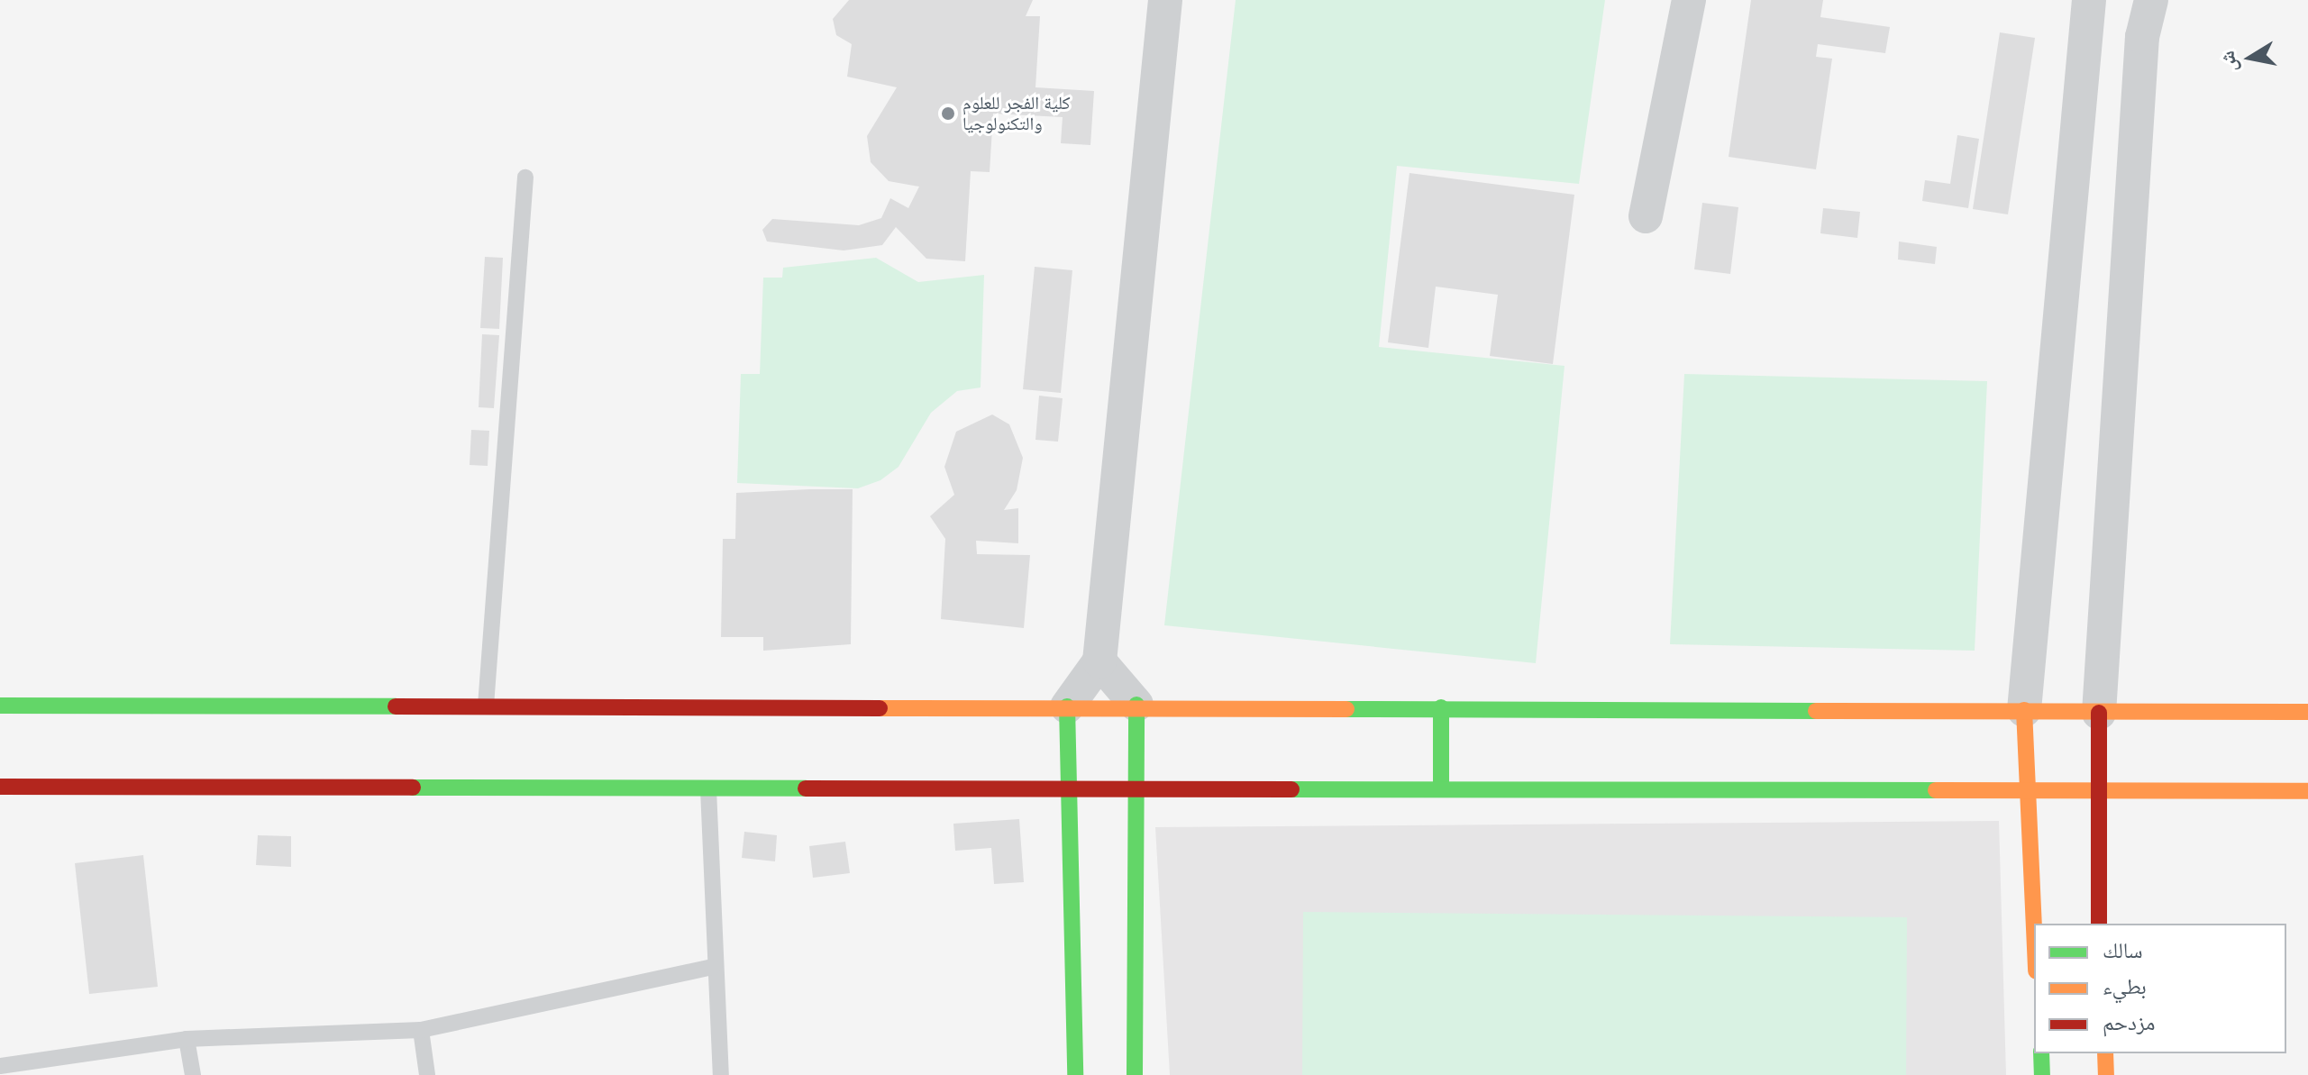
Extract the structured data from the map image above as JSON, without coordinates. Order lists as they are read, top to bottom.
{
  "places": ["كلية الفجر للعلوم والتكنولوجيا"],
  "legend": ["سالك", "بطيء", "مزدحم"],
  "north": "left"
}
